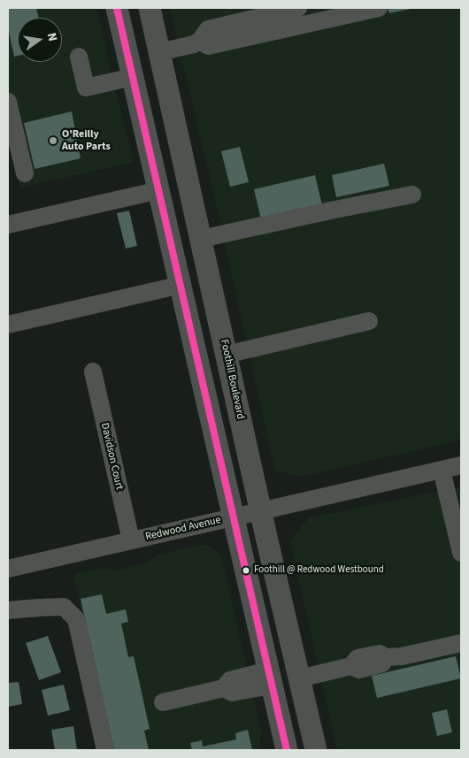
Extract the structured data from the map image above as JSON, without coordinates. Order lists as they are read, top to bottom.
{
  "streets": {
    "main road": ["Foothill Boulevard"],
    "street": ["Davidson Court", "Redwood Avenue"]
  },
  "crossings": [
    ["Foothill Boulevard", "Redwood Avenue"],
    ["Davidson Court", "Redwood Avenue"]
  ],
  "places": ["O'Reilly Auto Parts", "Foothill @ Redwood Westbound"],
  "north": "right"
}
